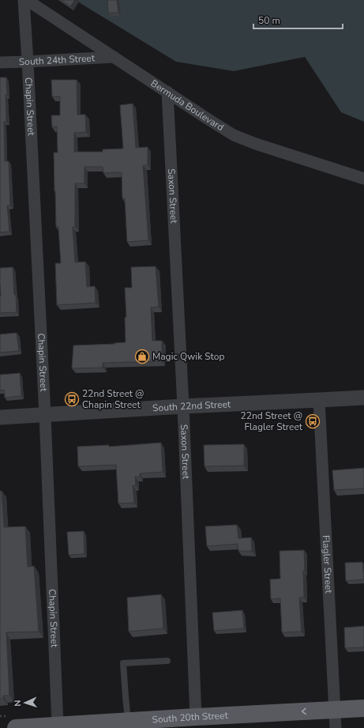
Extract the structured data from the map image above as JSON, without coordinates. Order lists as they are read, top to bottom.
{
  "streets": {
    "main road": ["South 20th Street"],
    "street": [
      "South 24th Street",
      "Bermuda Boulevard",
      "Chapin Street",
      "Saxon Street",
      "South 22nd Street",
      "Flagler Street"
    ]
  },
  "crossings": [
    ["South 24th Street", "Bermuda Boulevard"],
    ["South 24th Street", "Chapin Street"],
    ["Bermuda Boulevard", "Saxon Street"],
    ["Chapin Street", "South 22nd Street"],
    ["Chapin Street", "South 20th Street"],
    ["Saxon Street", "South 22nd Street"],
    ["Saxon Street", "South 20th Street"],
    ["South 22nd Street", "Flagler Street"],
    ["Flagler Street", "South 20th Street"]
  ],
  "one_way": ["South 20th Street"],
  "places": {
    "shop": ["Magic Qwik Stop"],
    "bus stop": ["22nd Street @ Chapin Street", "22nd Street @ Flagler Street"]
  },
  "scale_bar": "50 m",
  "north": "left"
}
